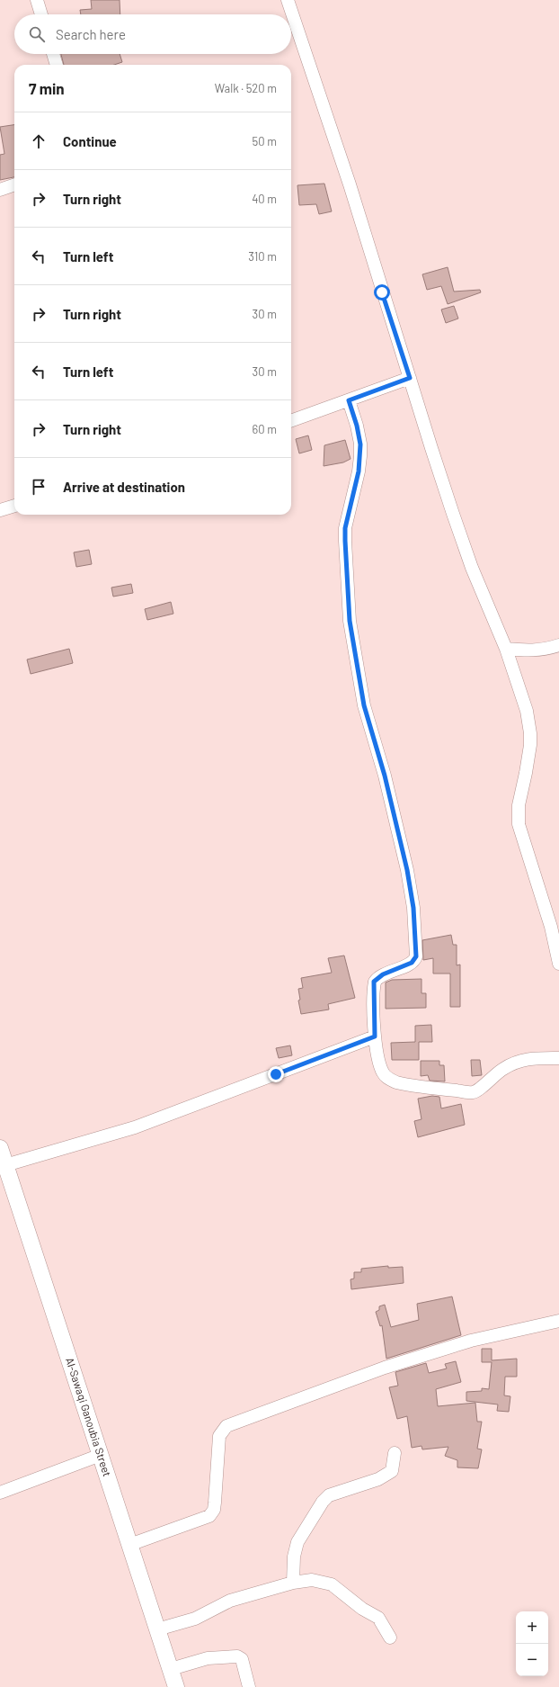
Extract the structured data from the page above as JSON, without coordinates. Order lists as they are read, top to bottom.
{
  "streets": {
    "street": ["Al-Sawaqi Ganoubia Street"]
  },
  "page": {
    "search": "Search here",
    "heading": ["7 min", "Walk · 520 m"],
    "list": [
      ["Continue", "50 m"],
      ["Turn right", "40 m"],
      ["Turn left", "310 m"],
      ["Turn right", "30 m"],
      ["Turn left", "30 m"],
      ["Turn right", "60 m"],
      "Arrive at destination"
    ],
    "map_buttons": ["+", "−"]
  }
}
